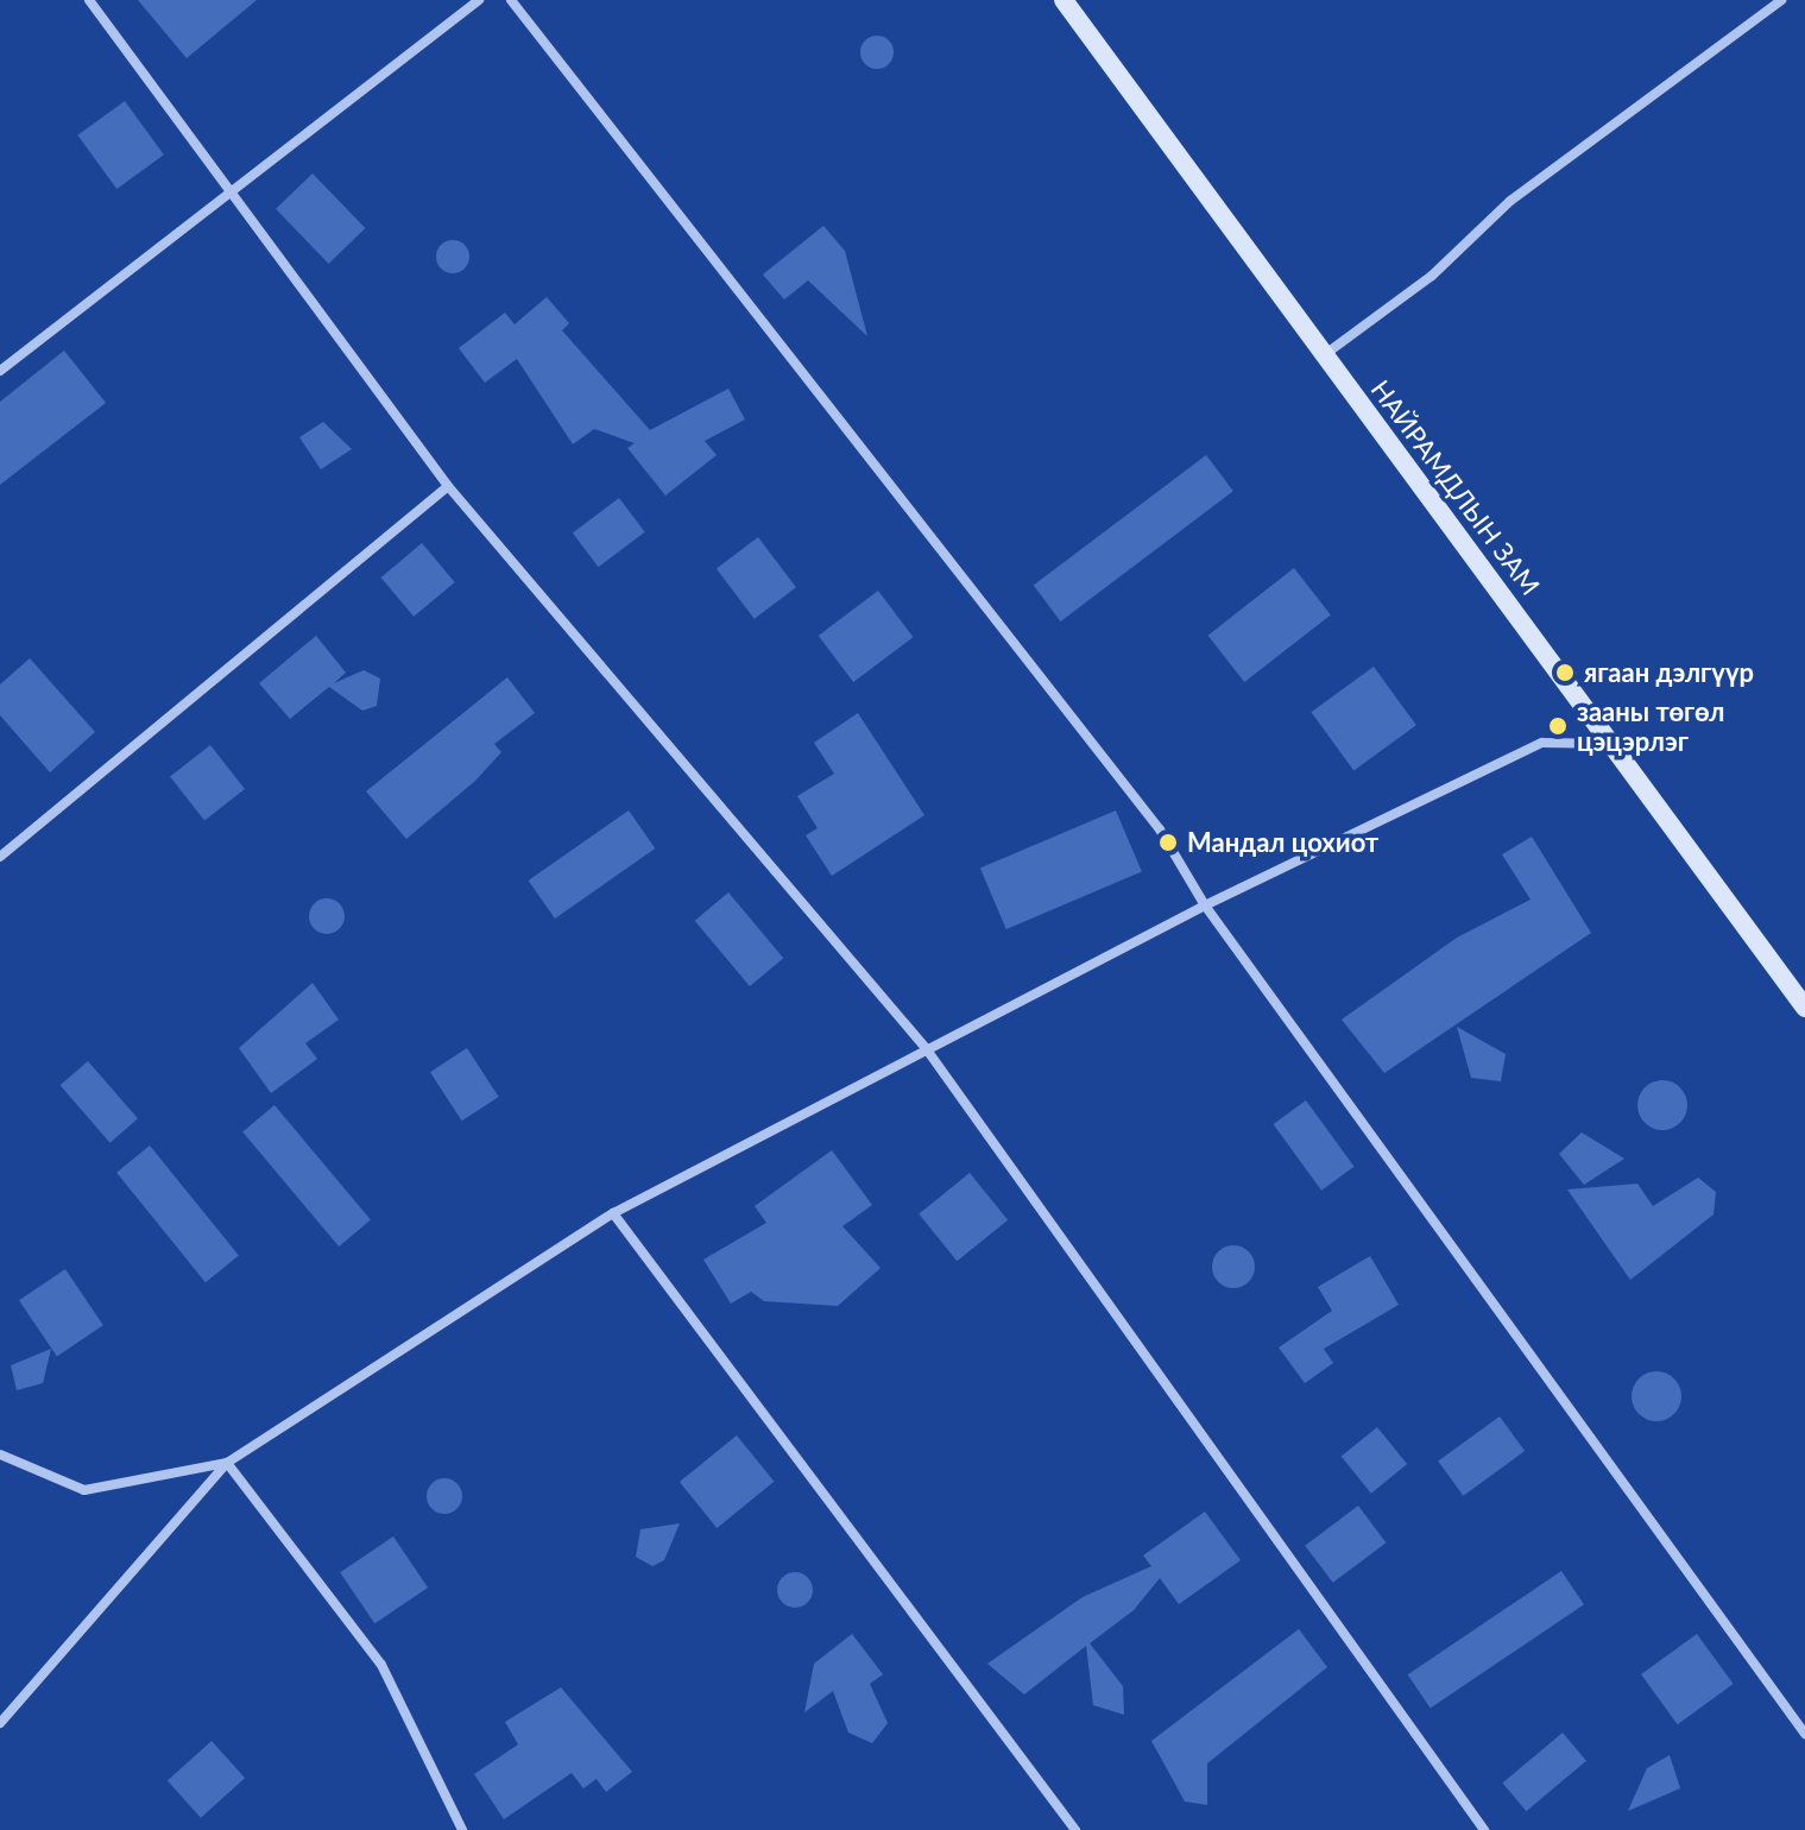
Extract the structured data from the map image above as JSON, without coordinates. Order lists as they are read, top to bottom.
{
  "streets": {
    "main road": ["НАЙРАМДЛЫН ЗАМ"]
  },
  "places": ["ягаан дэлгүүр", "зааны төгөл цэцэрлэг", "Мандал цохиот"]
}
